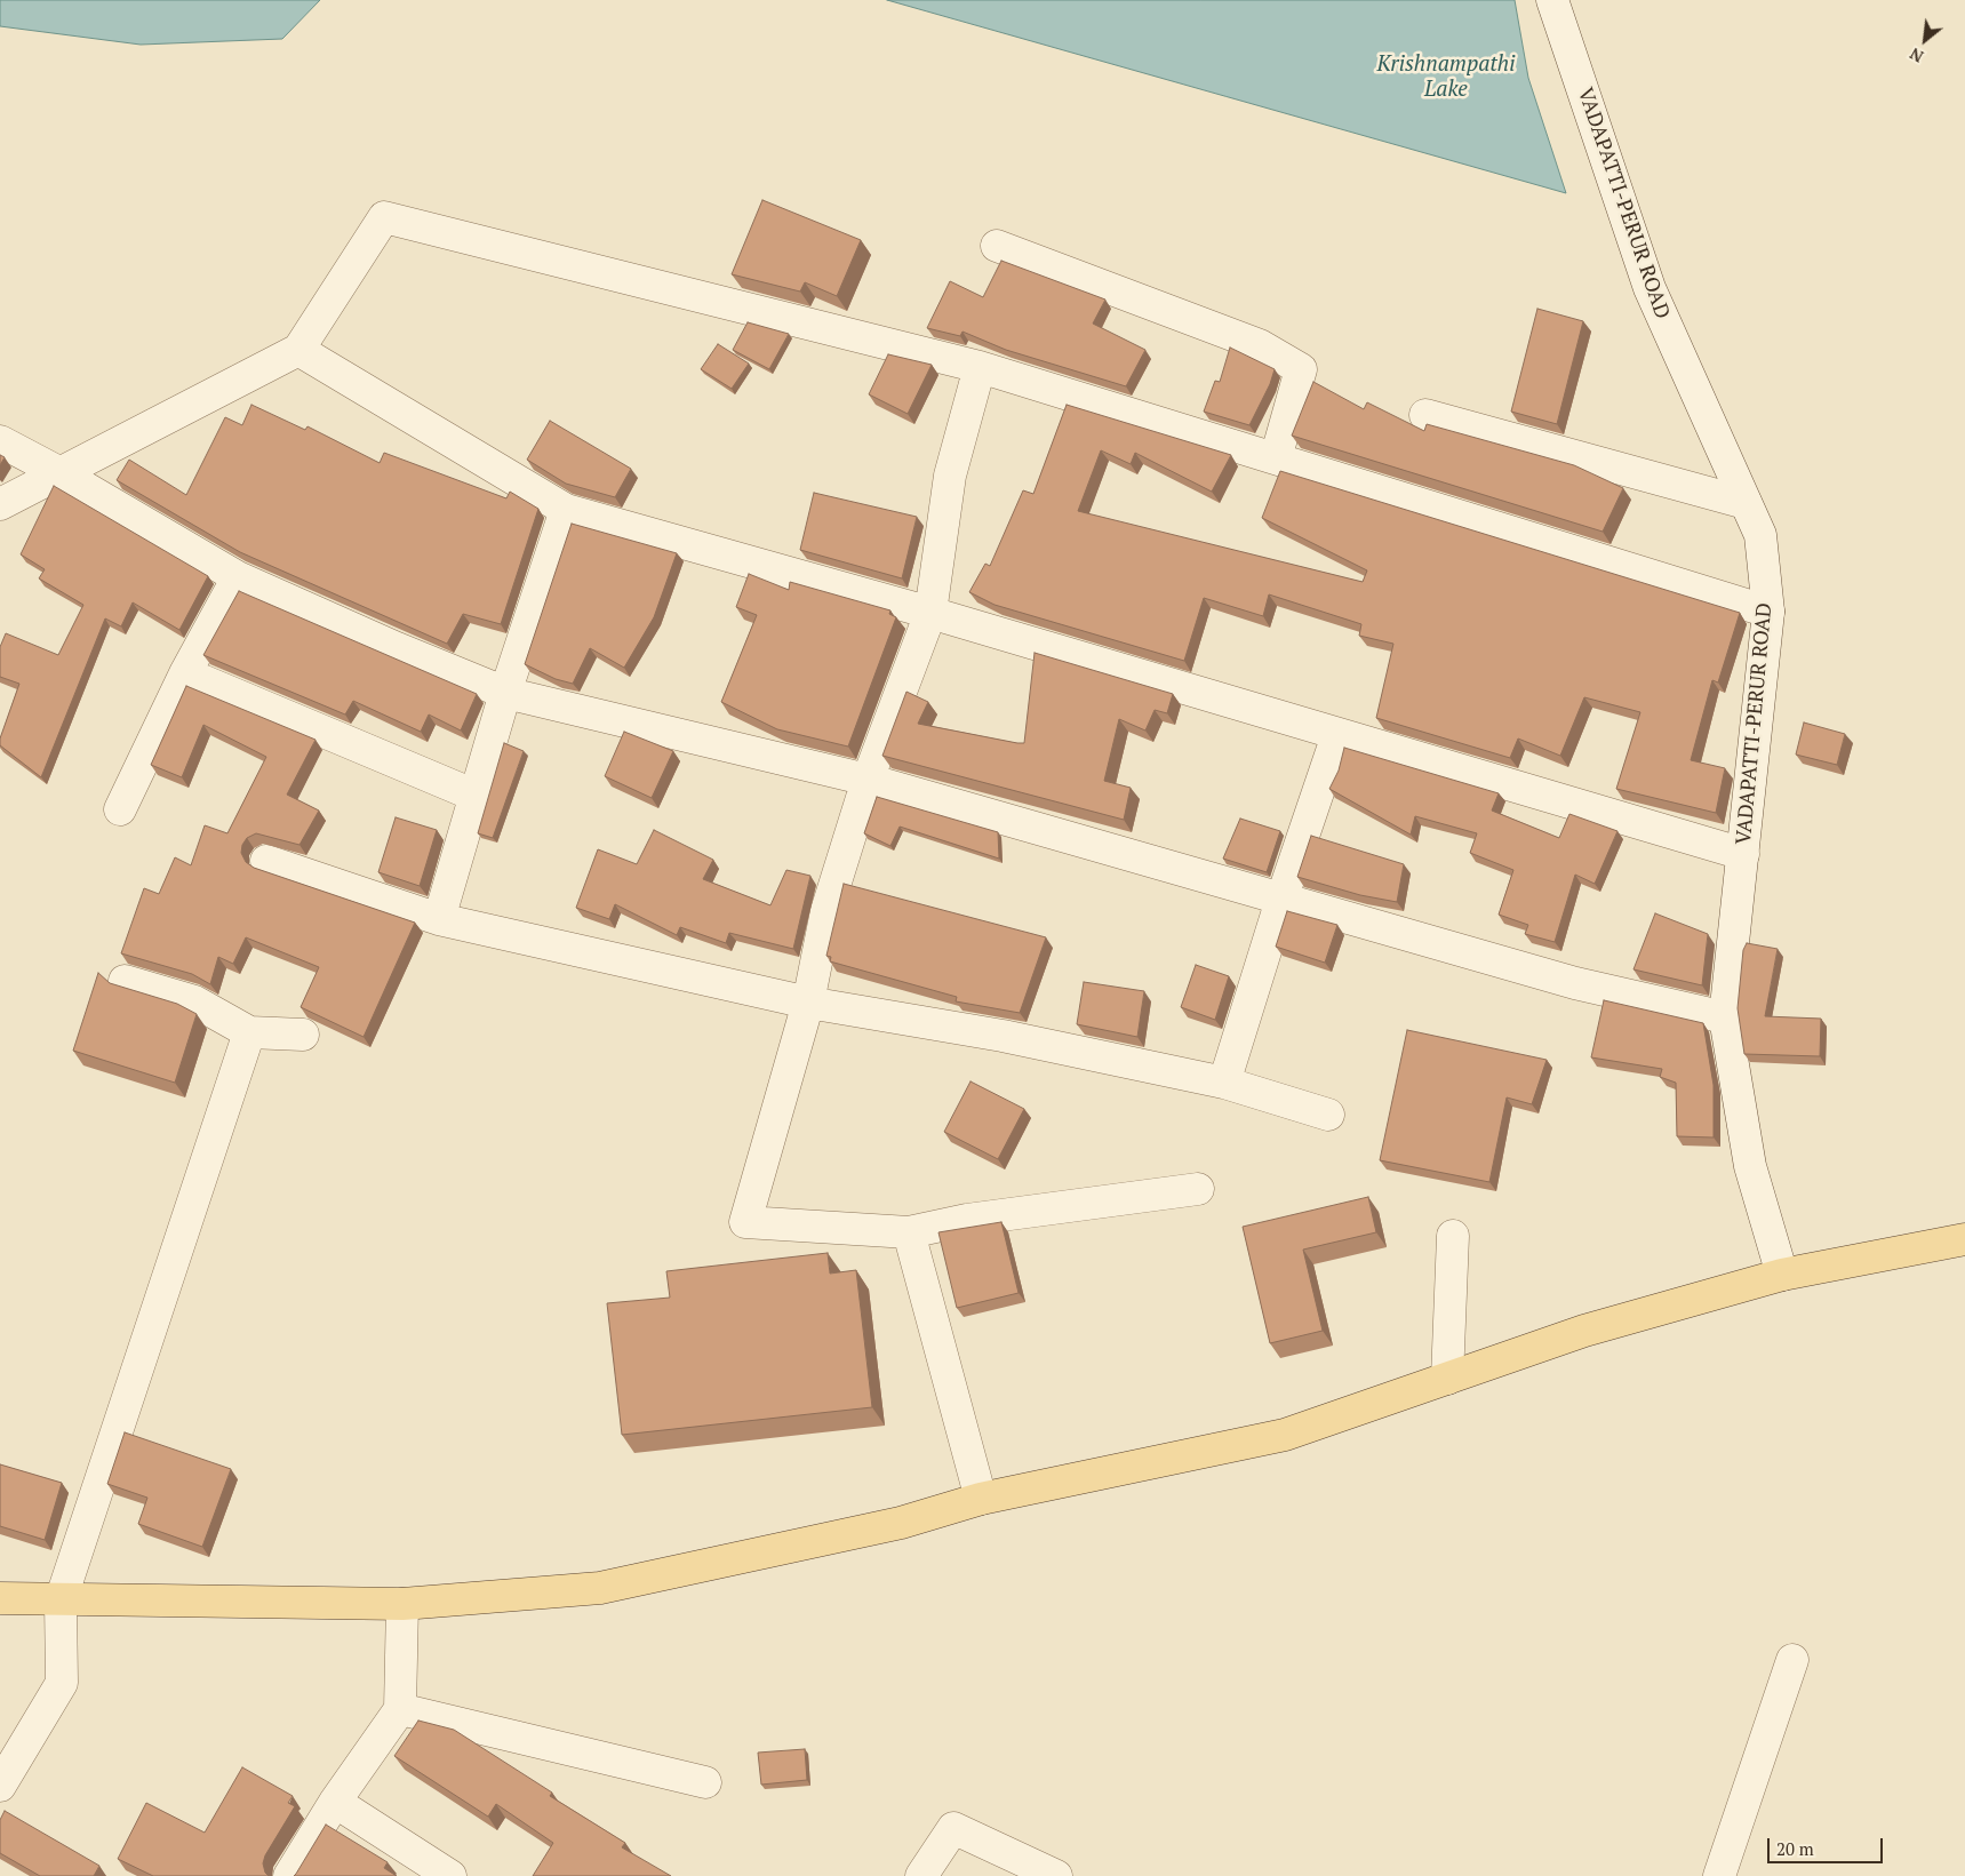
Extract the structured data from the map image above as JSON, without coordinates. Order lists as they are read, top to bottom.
{
  "streets": {
    "street": ["VADAPATTI-PERUR ROAD"]
  },
  "water": ["Krishnampathi Lake"],
  "scale_bar": "20 m",
  "north": "bottom left"
}
